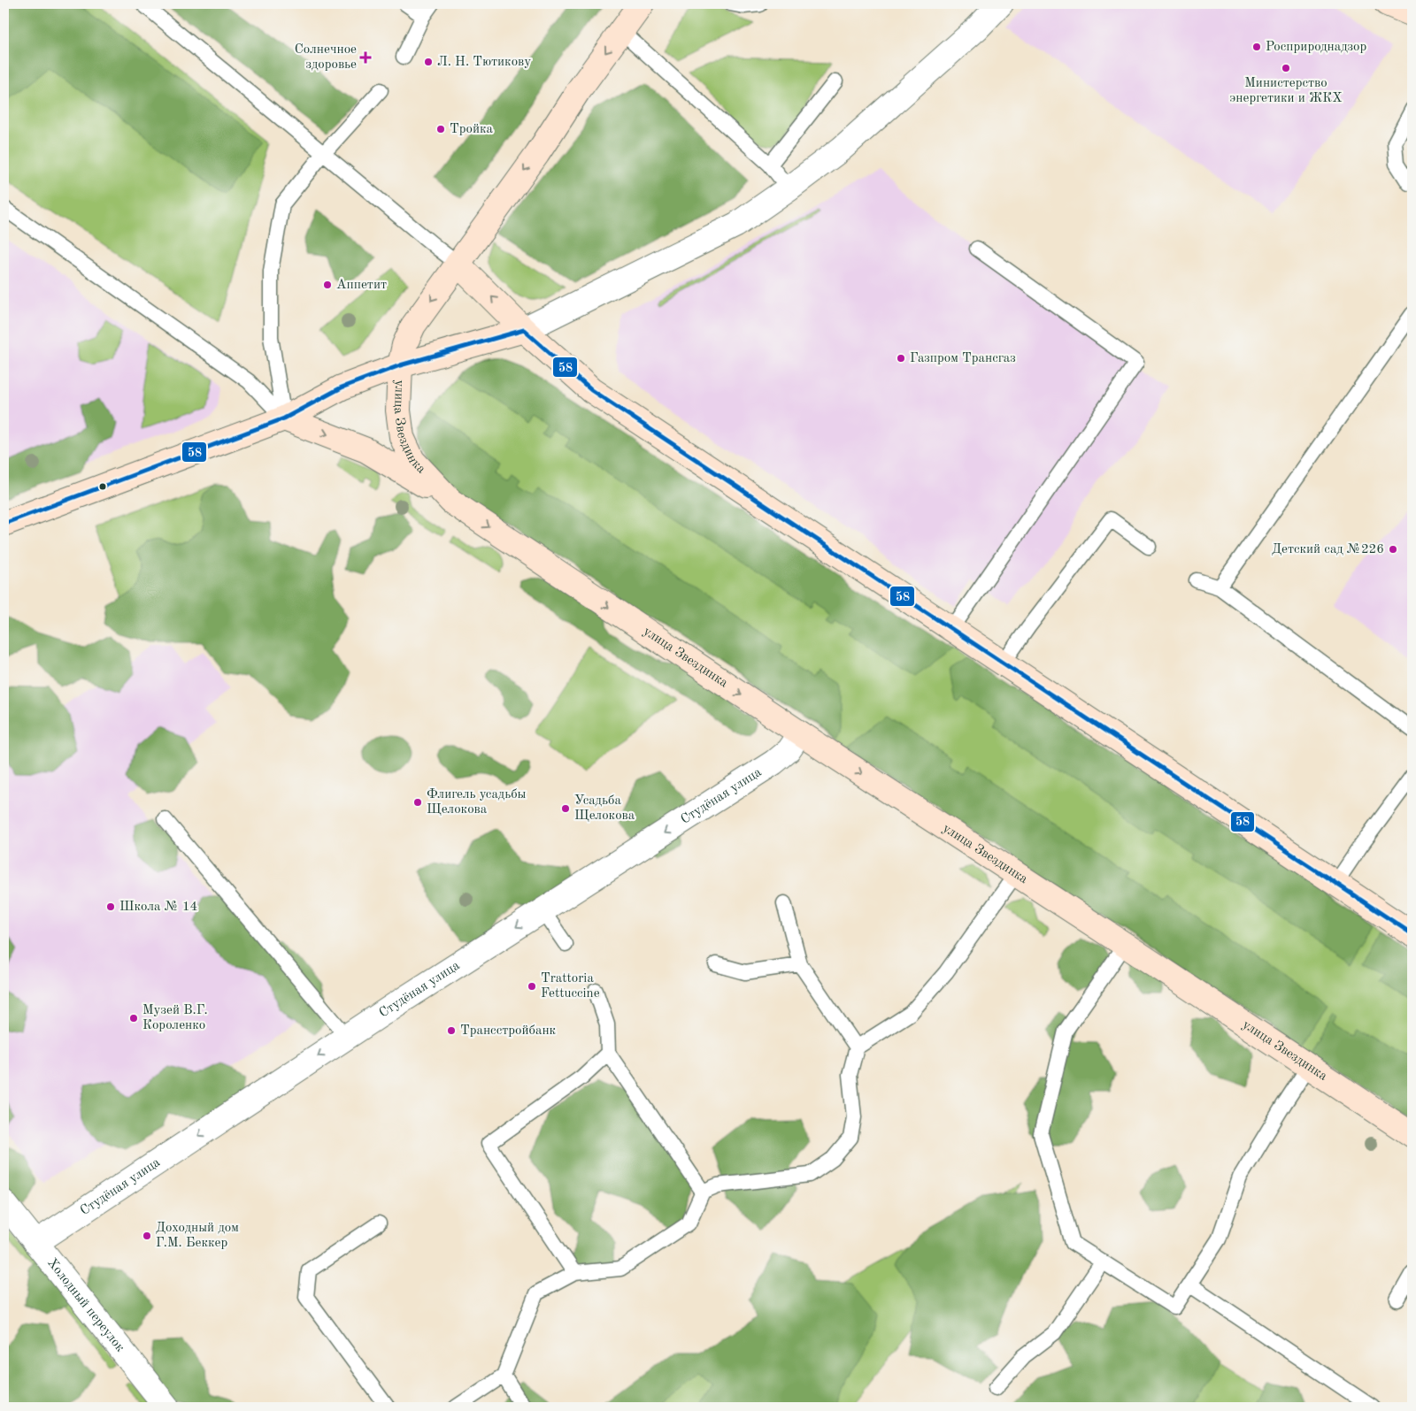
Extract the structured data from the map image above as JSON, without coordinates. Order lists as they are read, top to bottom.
{
  "streets": {
    "street": ["улица Звездинка", "Студёная улица", "Холодный переулок"]
  },
  "crossings": [
    ["улица Звездинка", "Студёная улица"],
    ["Студёная улица", "Холодный переулок"]
  ],
  "one_way": ["Студёная улица"],
  "places": {
    "other": [
      "Росприроднадзор",
      "Л. Н. Тютикову",
      "Министерство энергетики и ЖКХ",
      "Тройка",
      "Аппетит",
      "Газпром Трансгаз",
      "Детский сад №226",
      "Флигель усадьбы Щелокова",
      "Усадьба Щелокова",
      "Школа № 14",
      "Trattoria Fettuccine",
      "Музей В.Г. Короленко",
      "Трансстройбанк",
      "Доходный дом Г.М. Беккер"
    ],
    "health": ["Солнечное здоровье"]
  },
  "lines": ["transit line 58"]
}
